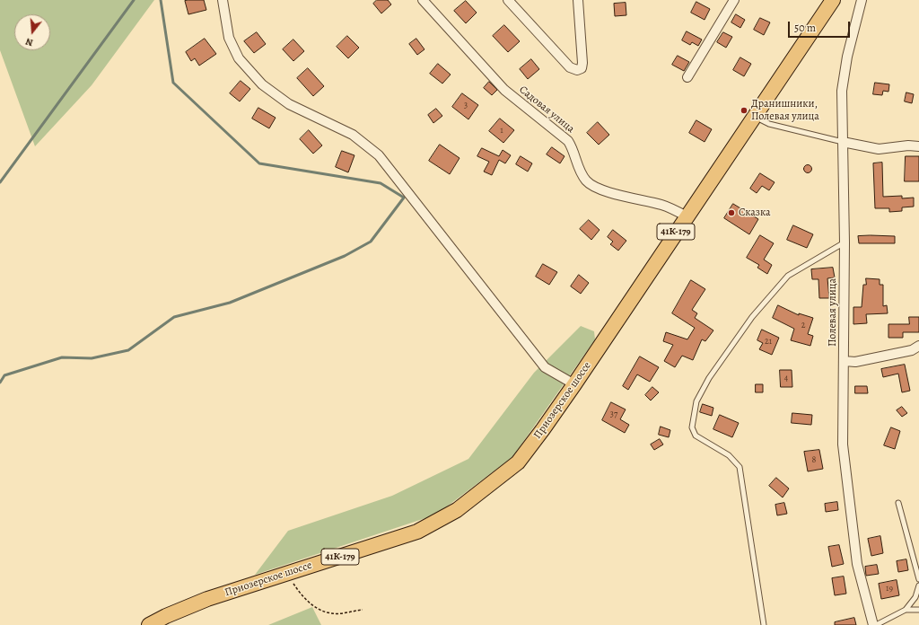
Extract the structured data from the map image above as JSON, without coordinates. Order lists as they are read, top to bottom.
{
  "streets": {
    "main road": ["41К-179", "Приозерское шоссе"],
    "street": ["Садовая улица", "Полевая улица"]
  },
  "crossings": [
    ["Садовая улица", "Приозерское шоссе"]
  ],
  "places": ["Дранишники, Полевая улица", "Сказка"],
  "house_numbers": [
    "3",
    "1",
    "2",
    "21",
    "4",
    "37",
    "8",
    "19"
  ],
  "scale_bar": "50 m",
  "north": "bottom"
}
